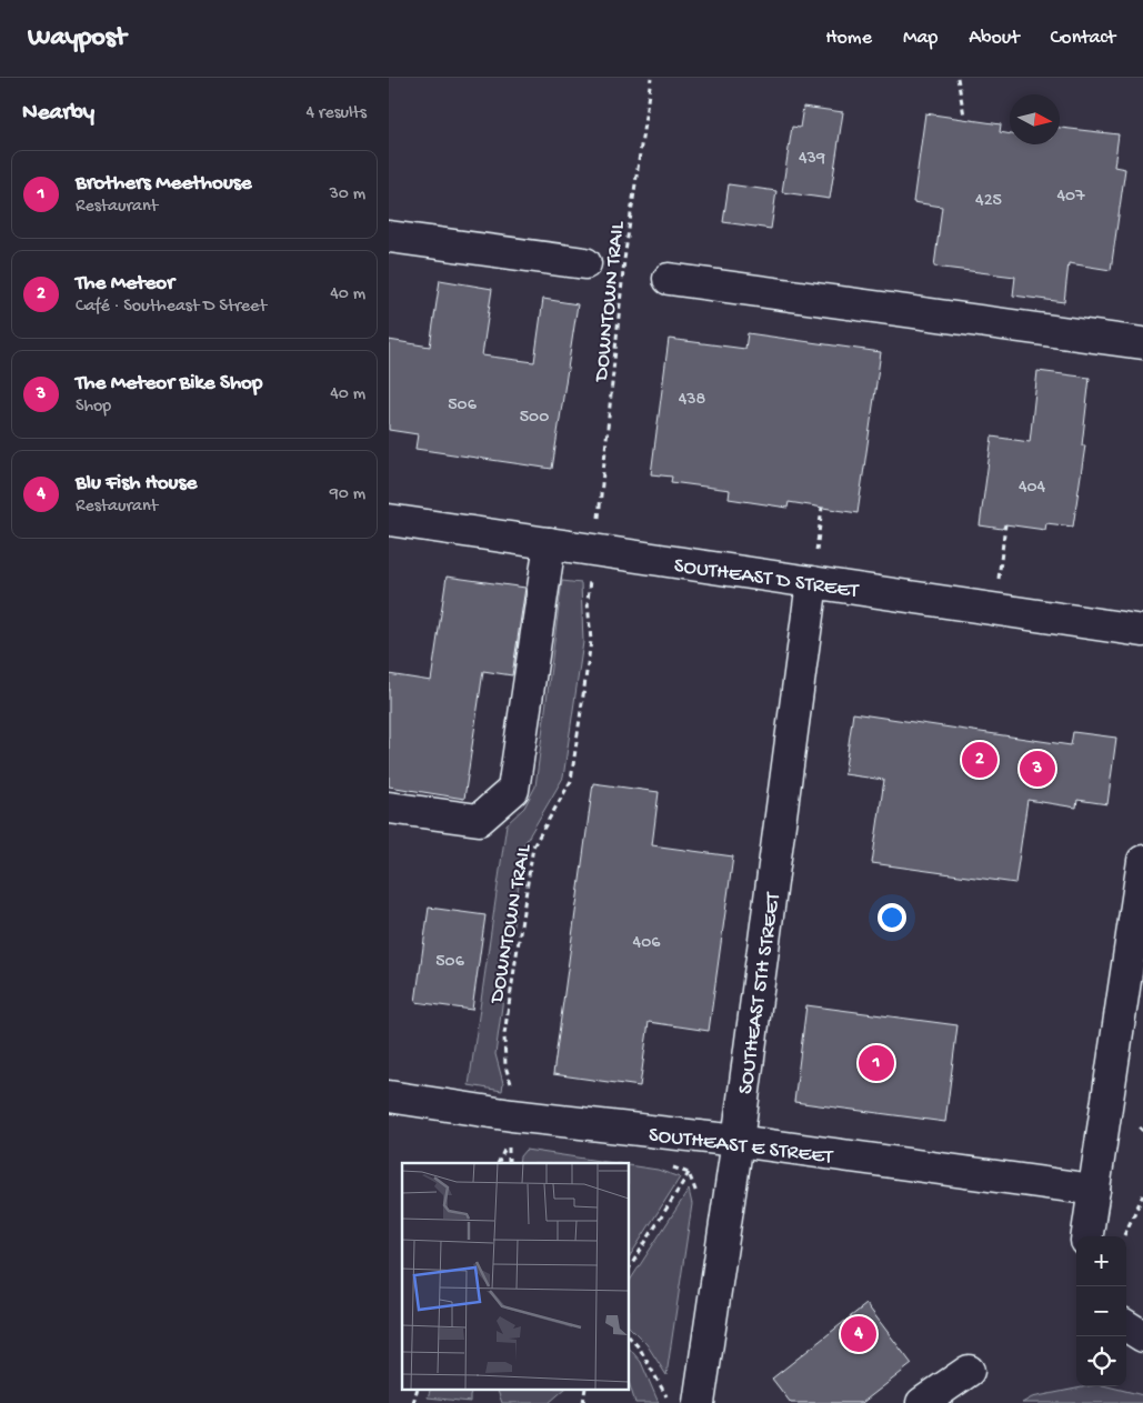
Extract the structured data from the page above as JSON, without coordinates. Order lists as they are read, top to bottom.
{
  "streets": {
    "street": ["SOUTHEAST D STREET", "SOUTHEAST 5TH STREET", "SOUTHEAST E STREET"],
    "path": ["DOWNTOWN TRAIL"]
  },
  "crossings": [
    ["SOUTHEAST D STREET", "SOUTHEAST 5TH STREET"],
    ["SOUTHEAST 5TH STREET", "SOUTHEAST E STREET"]
  ],
  "house_numbers": [
    "439",
    "407",
    "425",
    "438",
    "506",
    "500",
    "404",
    "406",
    "506"
  ],
  "north": "right",
  "page": {
    "header": "Waypost",
    "nav": [
      "Home",
      "Map",
      "About",
      "Contact"
    ],
    "heading": ["Nearby", "4 results"],
    "list": [
      {
        "mark": "1",
        "name": "Brothers Meethouse",
        "note": "Restaurant",
        "value": "30 m"
      },
      {
        "mark": "2",
        "name": "The Meteor",
        "note": "Café · Southeast D Street",
        "value": "40 m"
      },
      {
        "mark": "3",
        "name": "The Meteor Bike Shop",
        "note": "Shop",
        "value": "40 m"
      },
      {
        "mark": "4",
        "name": "Blu Fish House",
        "note": "Restaurant",
        "value": "90 m"
      }
    ],
    "pins": [
      "2",
      "3",
      "1",
      "4"
    ],
    "map_buttons": ["+", "−"]
  }
}
